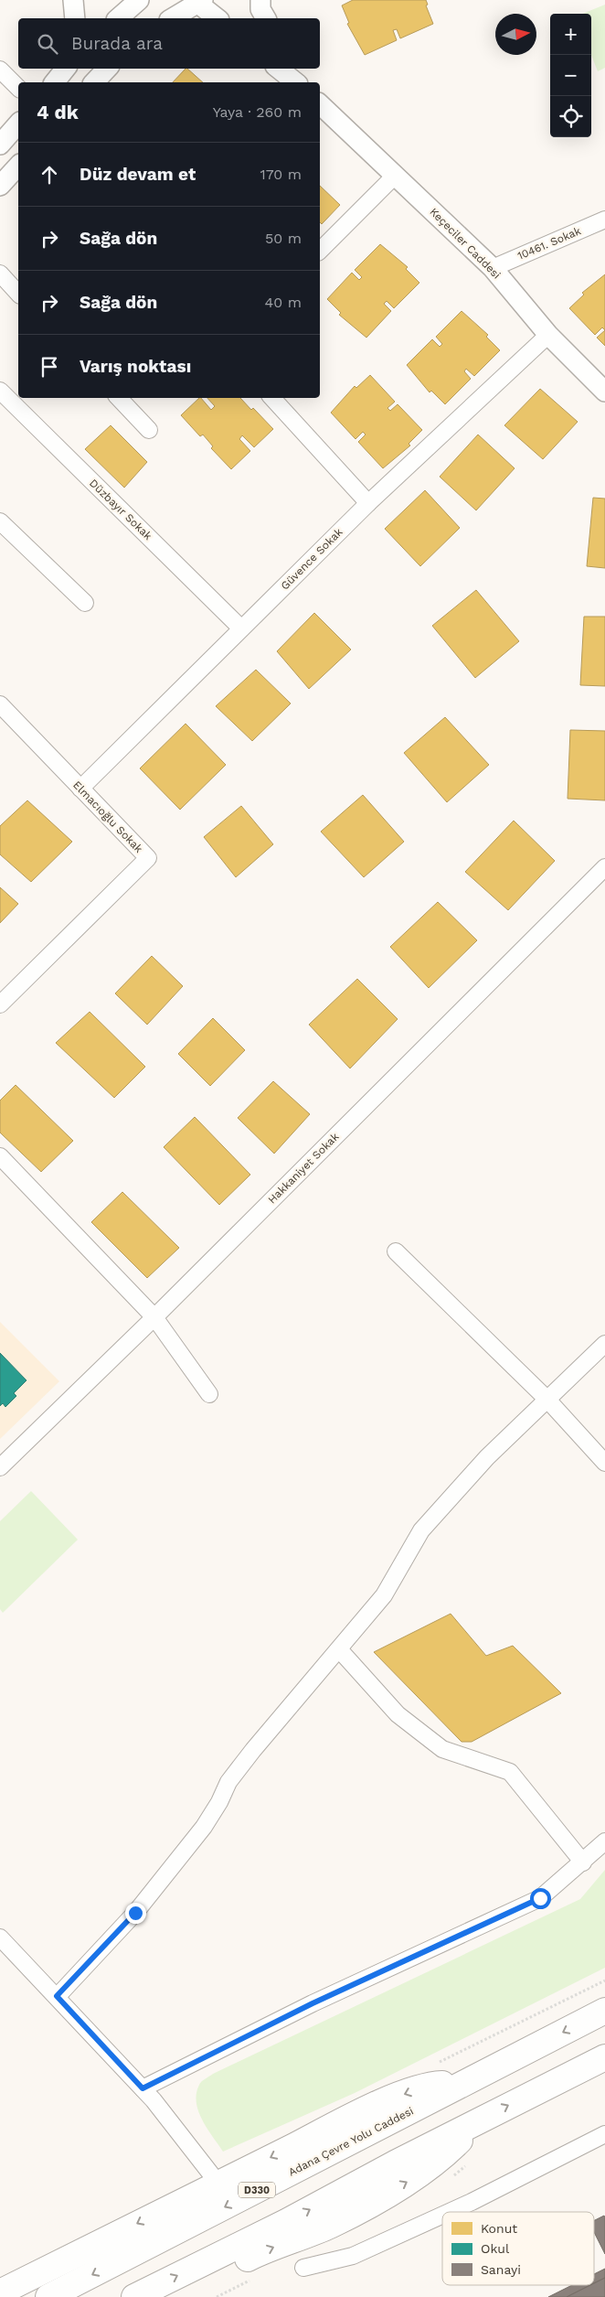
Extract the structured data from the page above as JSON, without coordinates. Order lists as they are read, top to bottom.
{
  "streets": {
    "highway": ["Adana Çevre Yolu Caddesi", "D330"],
    "street": [
      "Keçeciler Caddesi",
      "10461. Sokak",
      "Düzbayır Sokak",
      "Güvence Sokak",
      "Elmacıoğlu Sokak",
      "Hakkaniyet Sokak"
    ]
  },
  "crossings": [
    ["Keçeciler Caddesi", "10461. Sokak"],
    ["Keçeciler Caddesi", "Güvence Sokak"],
    ["Düzbayır Sokak", "Güvence Sokak"],
    ["Güvence Sokak", "Elmacıoğlu Sokak"]
  ],
  "legend": ["Konut", "Okul", "Sanayi"],
  "north": "right",
  "page": {
    "map_buttons": ["+", "−"],
    "search": "Burada ara",
    "heading": ["4 dk", "Yaya · 260 m"],
    "list": [
      ["Düz devam et", "170 m"],
      ["Sağa dön", "50 m"],
      ["Sağa dön", "40 m"],
      "Varış noktası"
    ]
  }
}
